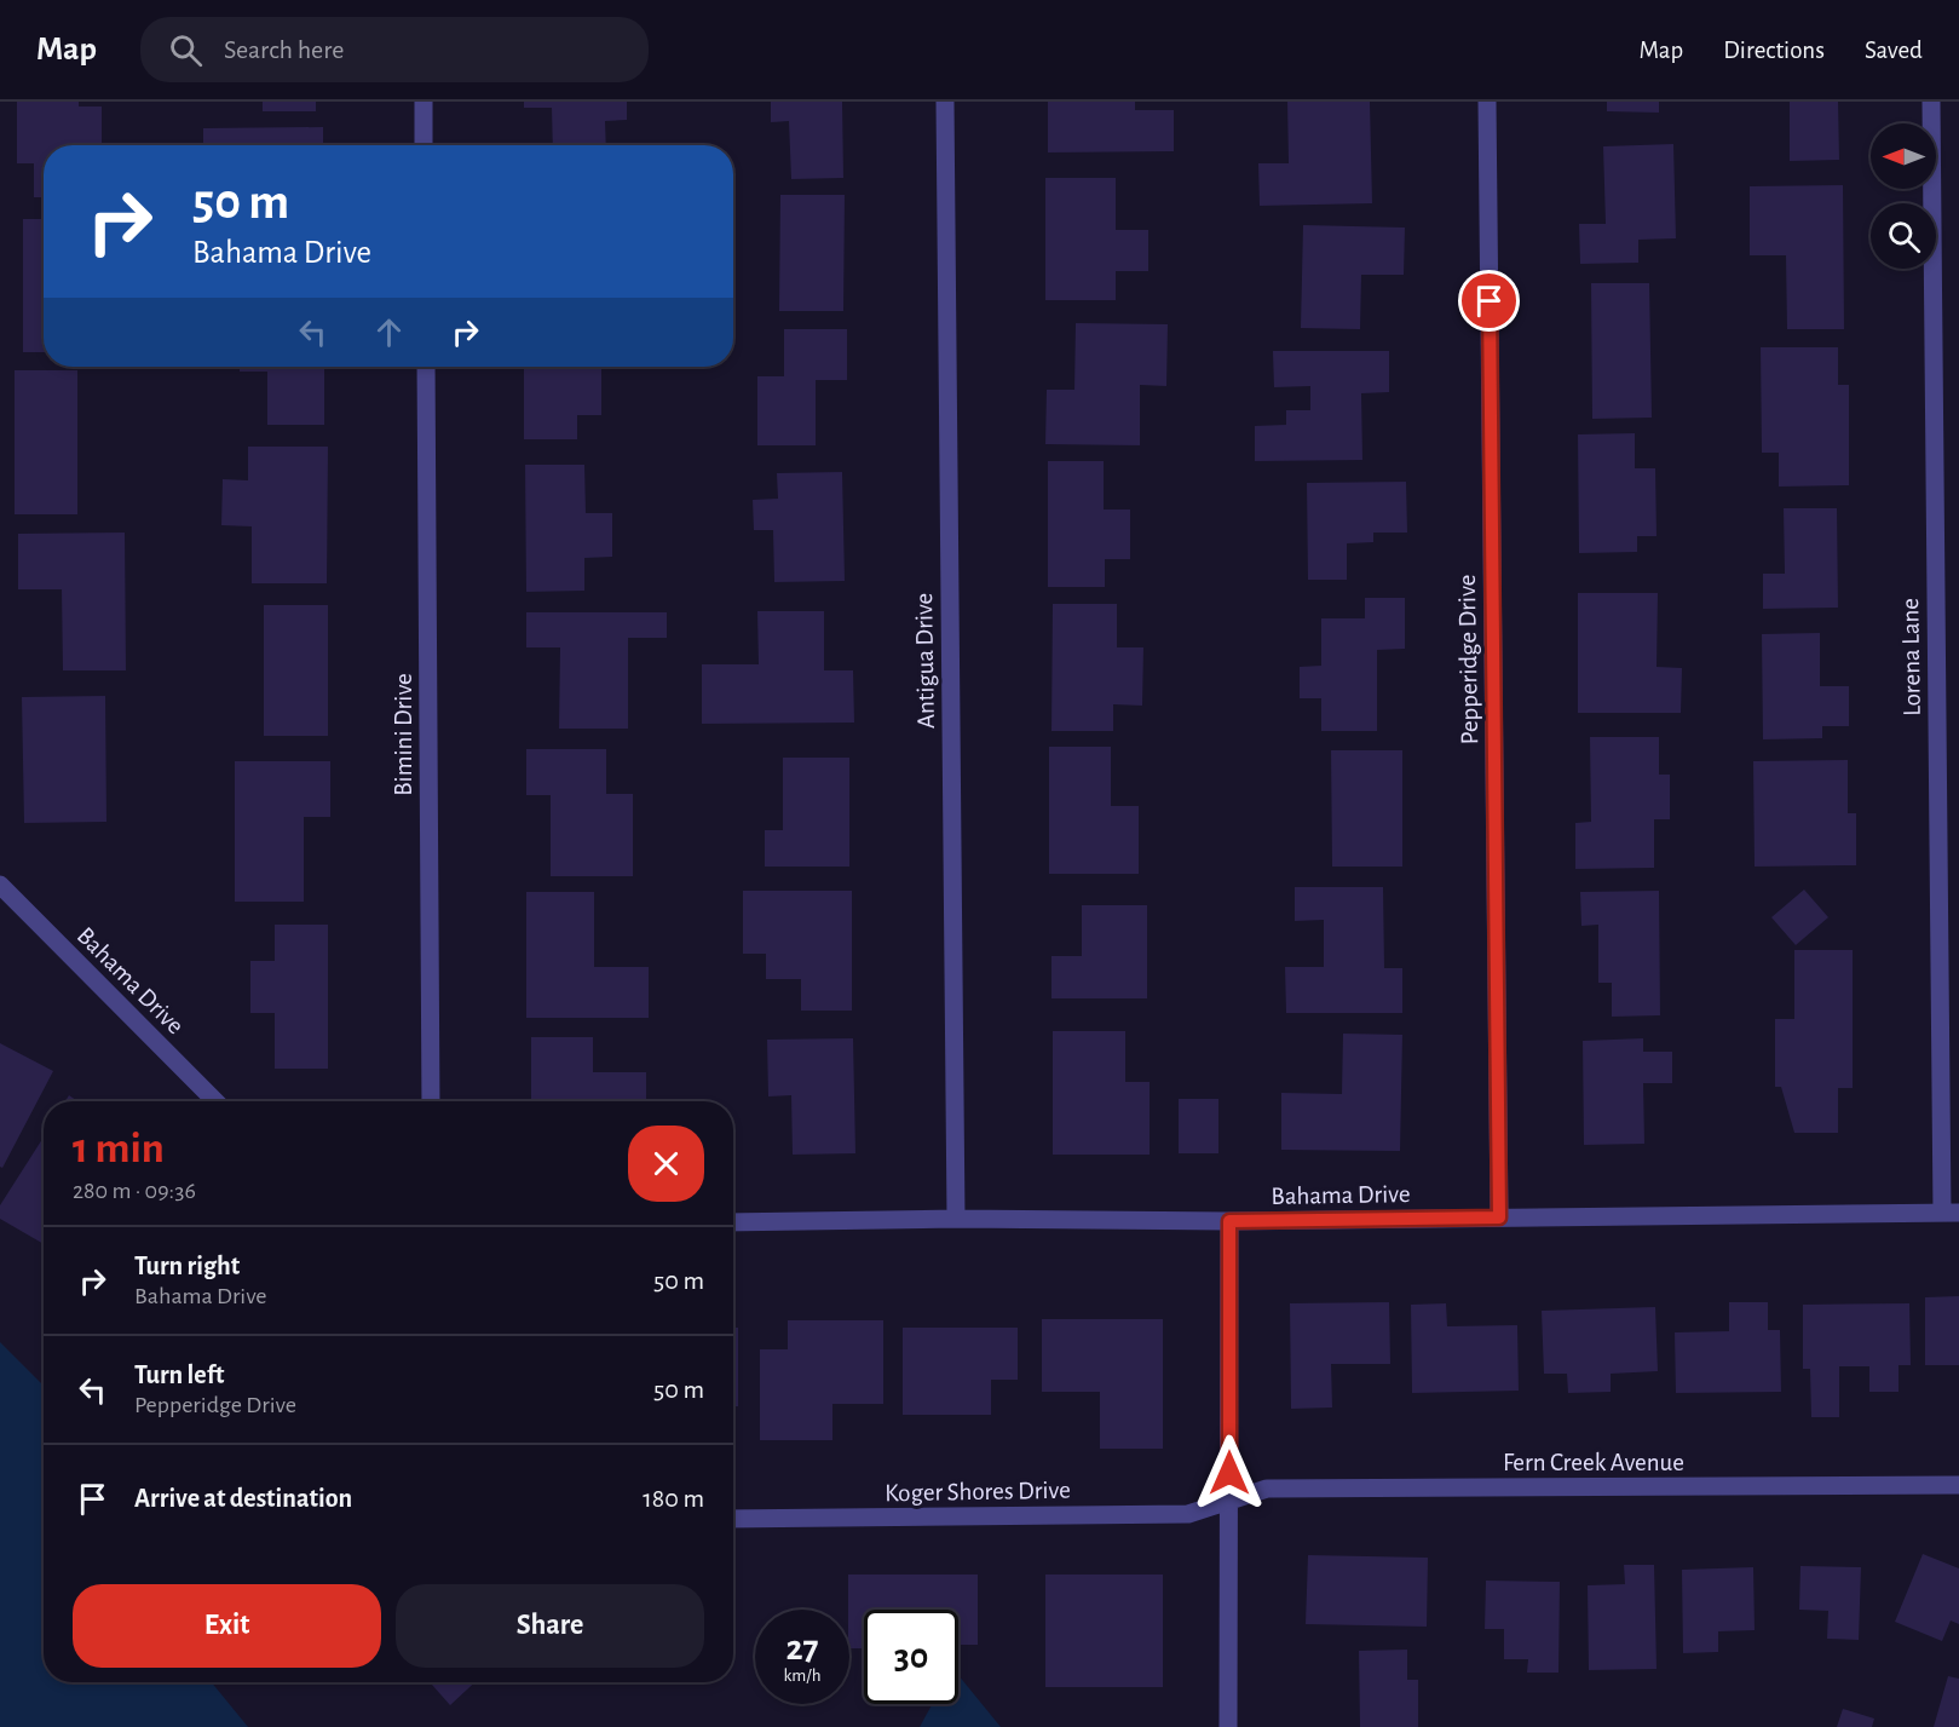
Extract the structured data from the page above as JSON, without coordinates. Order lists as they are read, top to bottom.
{
  "streets": {
    "street": [
      "Lorena Lane",
      "Pepperidge Drive",
      "Antigua Drive",
      "Bimini Drive",
      "Bahama Drive",
      "Fern Creek Avenue",
      "Koger Shores Drive"
    ]
  },
  "crossings": [
    ["Lorena Lane", "Bahama Drive"],
    ["Pepperidge Drive", "Bahama Drive"],
    ["Antigua Drive", "Bahama Drive"],
    ["Fern Creek Avenue", "Koger Shores Drive"]
  ],
  "north": "left",
  "page": {
    "header": "Map",
    "search": "Search here",
    "nav": ["Map", "Directions", "Saved"],
    "turn": ["50 m", "Bahama Drive"],
    "heading": ["1 min", "280 m · 09:36"],
    "list": [
      {
        "name": "Turn right",
        "note": "Bahama Drive",
        "value": "50 m"
      },
      {
        "name": "Turn left",
        "note": "Pepperidge Drive",
        "value": "50 m"
      },
      {
        "name": "Arrive at destination",
        "value": "180 m"
      }
    ],
    "buttons": ["Exit", "Share"],
    "speed": "27 km/h",
    "limit": "30"
  }
}
